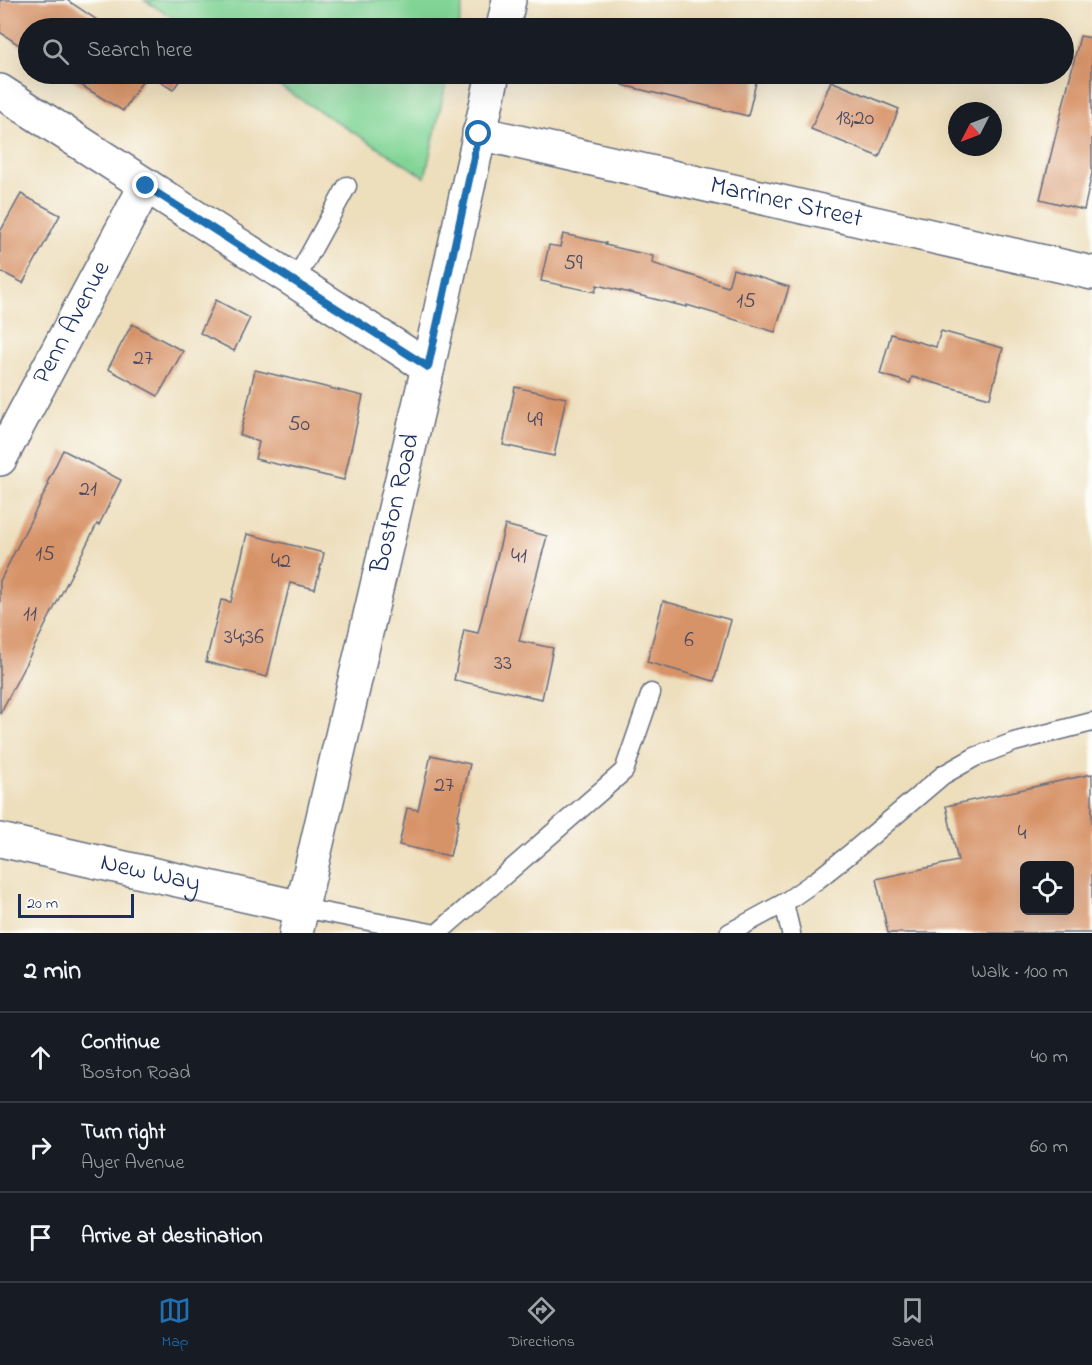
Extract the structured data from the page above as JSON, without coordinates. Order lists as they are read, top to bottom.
{
  "streets": {
    "street": [
      "Marriner Street",
      "Penn Avenue",
      "Boston Road",
      "New Way"
    ]
  },
  "crossings": [
    ["Marriner Street", "Boston Road"],
    ["Boston Road", "New Way"]
  ],
  "house_numbers": [
    "18;20",
    "59",
    "15",
    "27",
    "49",
    "50",
    "21",
    "15",
    "41",
    "42",
    "11",
    "34;36",
    "6",
    "33",
    "27",
    "4"
  ],
  "scale_bar": "20 m",
  "north": "bottom left",
  "page": {
    "search": "Search here",
    "scale": "20 m",
    "heading": ["2 min", "Walk · 100 m"],
    "list": [
      ["Continue", "Boston Road", "40 m"],
      ["Turn right", "Ayer Avenue", "60 m"],
      "Arrive at destination"
    ],
    "nav": ["Map", "Directions", "Saved"]
  }
}
